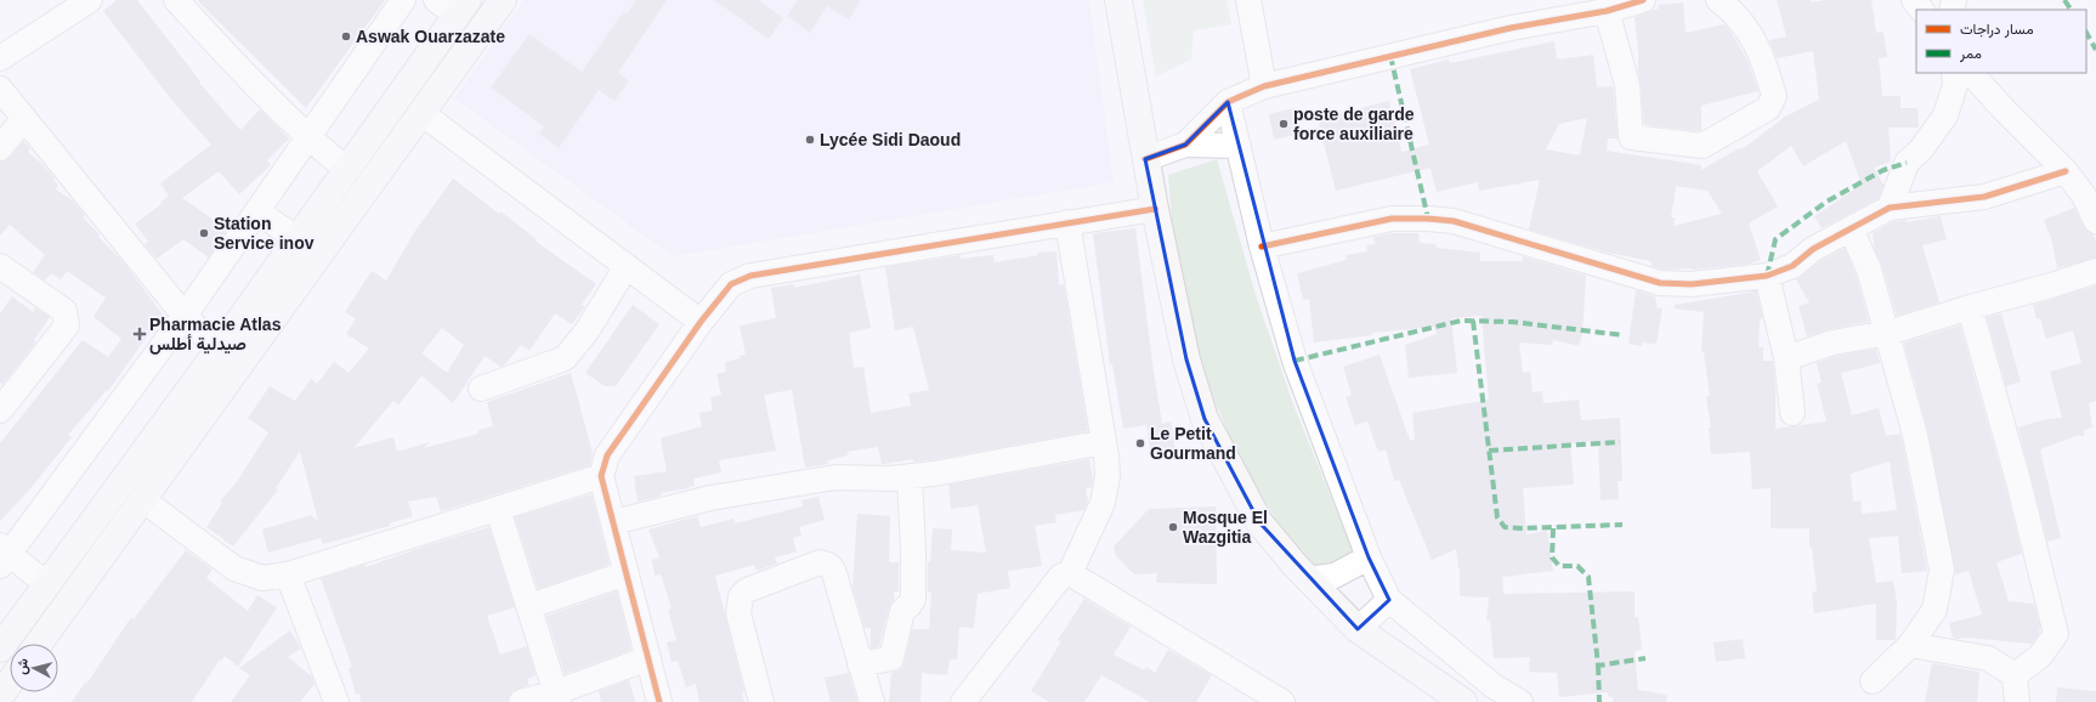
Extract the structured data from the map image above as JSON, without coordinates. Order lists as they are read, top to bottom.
{
  "places": {
    "other": [
      "Aswak Ouarzazate",
      "poste de garde force auxiliaire",
      "Lycée Sidi Daoud",
      "Station Service inov",
      "Le Petit Gourmand",
      "Mosque El Wazgitia"
    ],
    "health": ["Pharmacie Atlas صيدلية أطلس"]
  },
  "legend": ["مسار دراجات", "ممر"],
  "north": "left"
}
